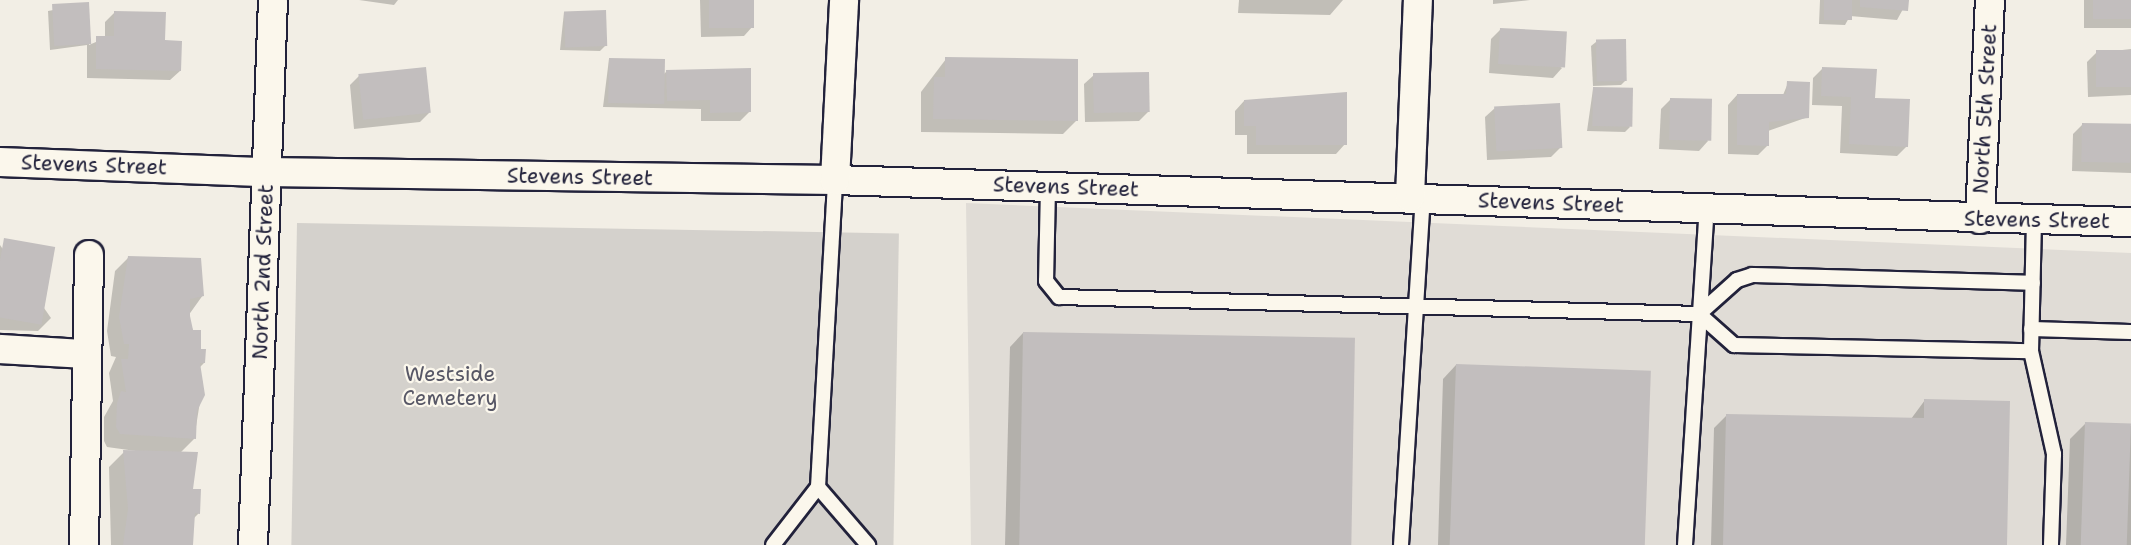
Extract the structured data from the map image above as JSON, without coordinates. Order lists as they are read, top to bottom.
{
  "streets": {
    "street": ["North 5th Street", "Stevens Street", "North 2nd Street"]
  },
  "crossings": [
    ["North 5th Street", "Stevens Street"],
    ["Stevens Street", "North 2nd Street"]
  ],
  "parks": ["Westside Cemetery"]
}
